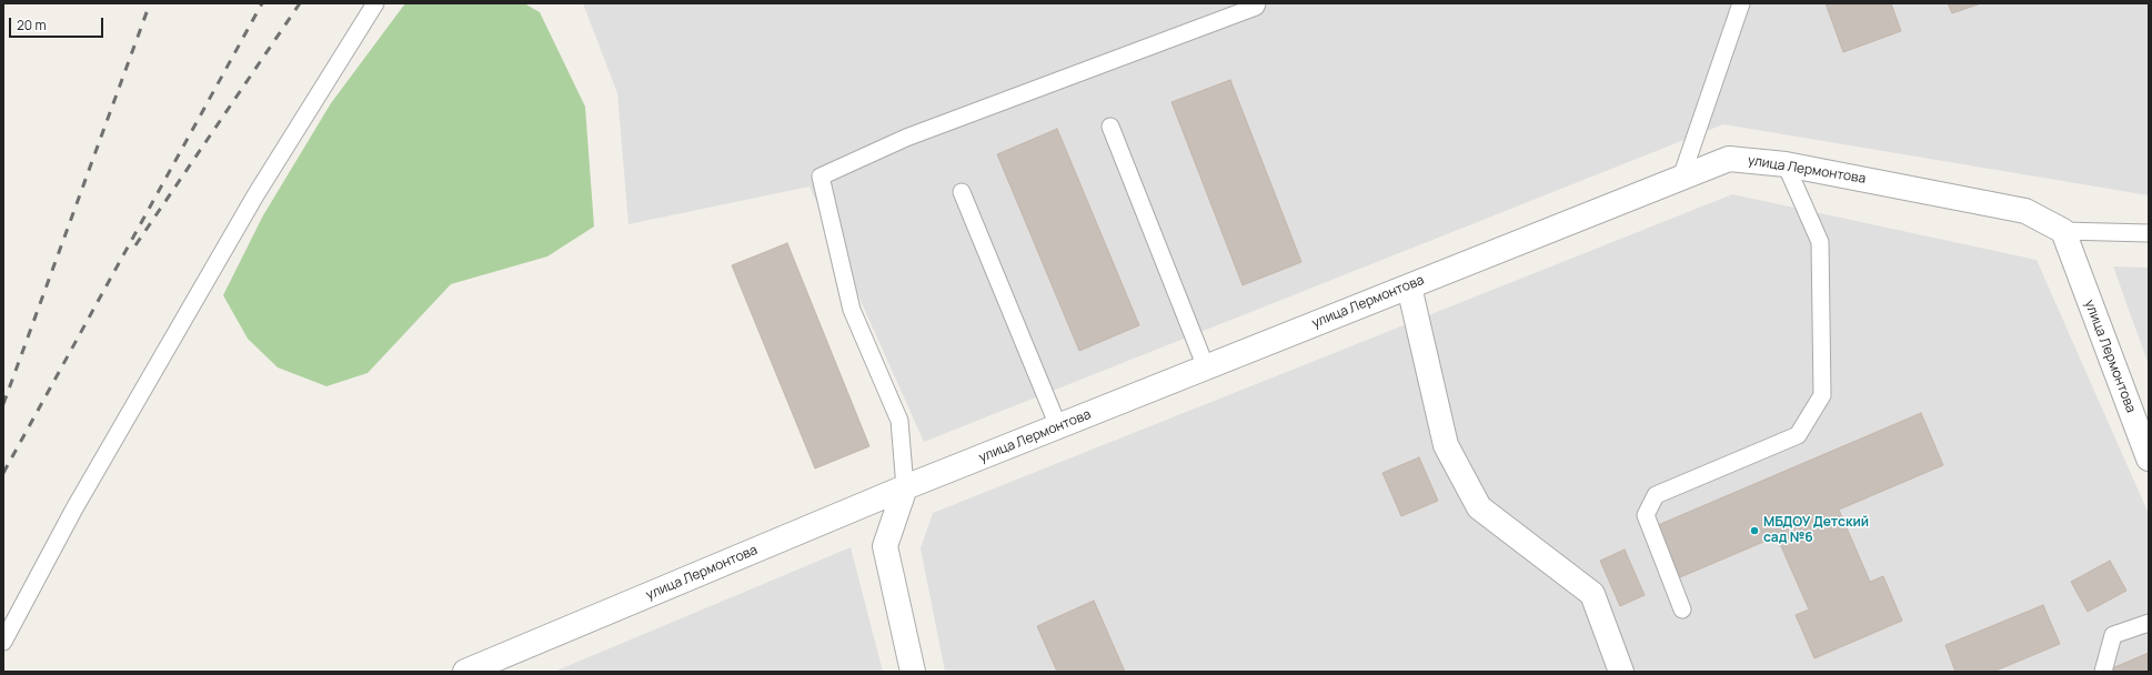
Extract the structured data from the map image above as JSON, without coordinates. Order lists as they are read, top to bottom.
{
  "streets": {
    "street": ["улица Лермонтова"]
  },
  "places": ["МБДОУ Детский сад №6"],
  "scale_bar": "20 m"
}
